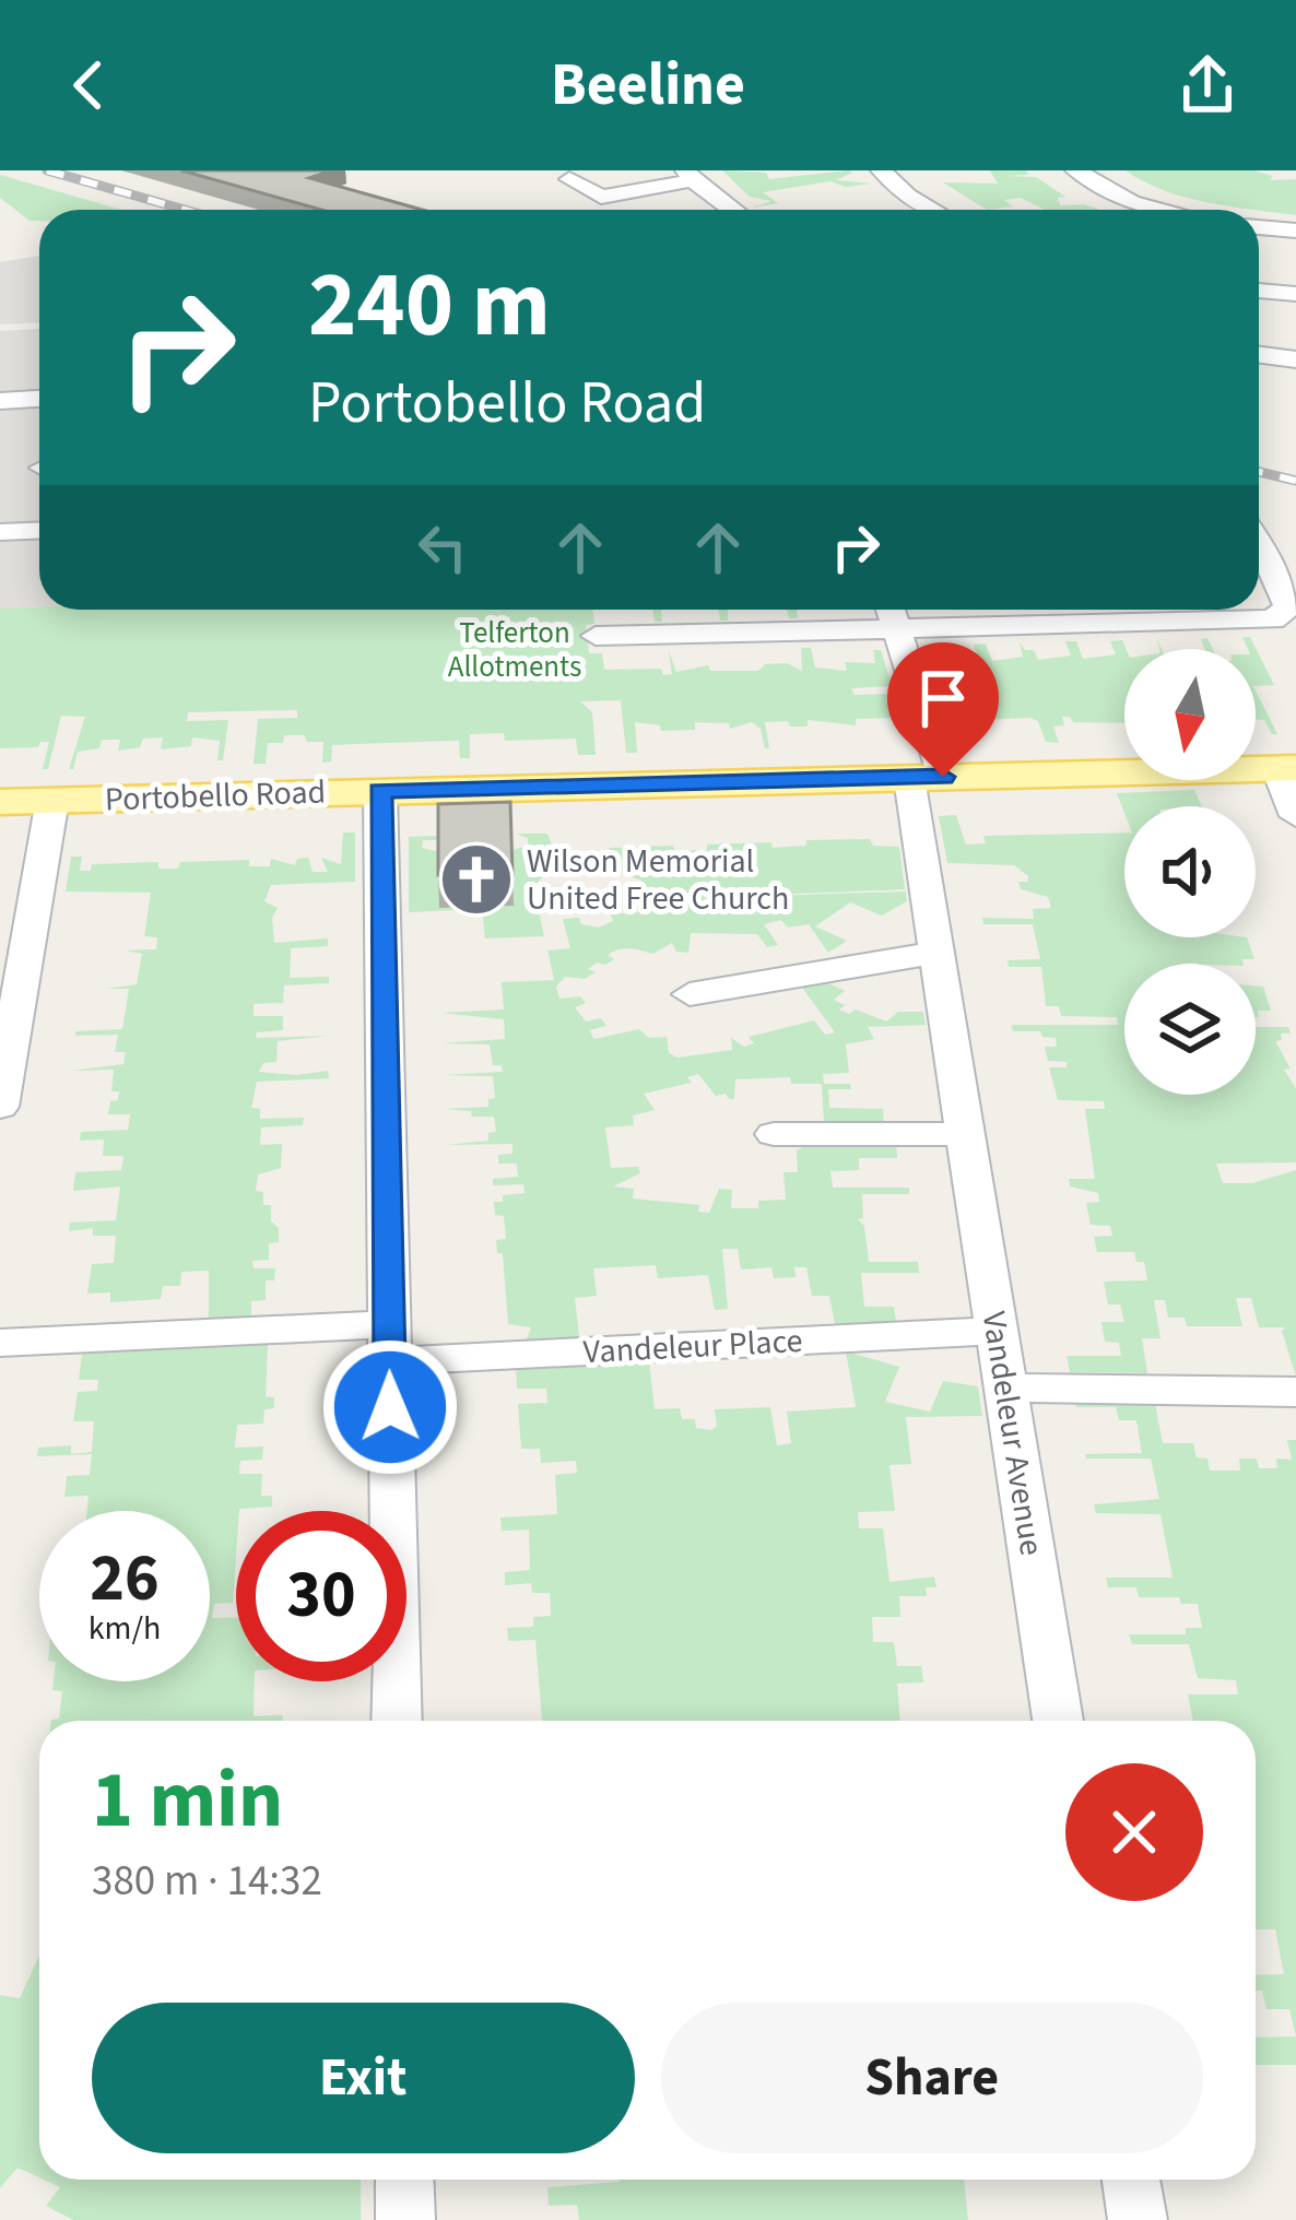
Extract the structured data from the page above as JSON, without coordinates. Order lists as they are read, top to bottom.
{
  "streets": {
    "main road": ["Portobello Road"],
    "street": ["Vandeleur Place", "Vandeleur Avenue"]
  },
  "crossings": [
    ["Portobello Road", "Vandeleur Avenue"],
    ["Vandeleur Place", "Vandeleur Avenue"]
  ],
  "parks": ["Telferton Allotments"],
  "places": {
    "church": ["Wilson Memorial United Free Church"]
  },
  "north": "bottom",
  "page": {
    "header": "Beeline",
    "turn": ["240 m", "Portobello Road"],
    "speed": "26 km/h",
    "limit": "30",
    "heading": ["1 min", "380 m · 14:32"],
    "buttons": ["Exit", "Share"]
  }
}
